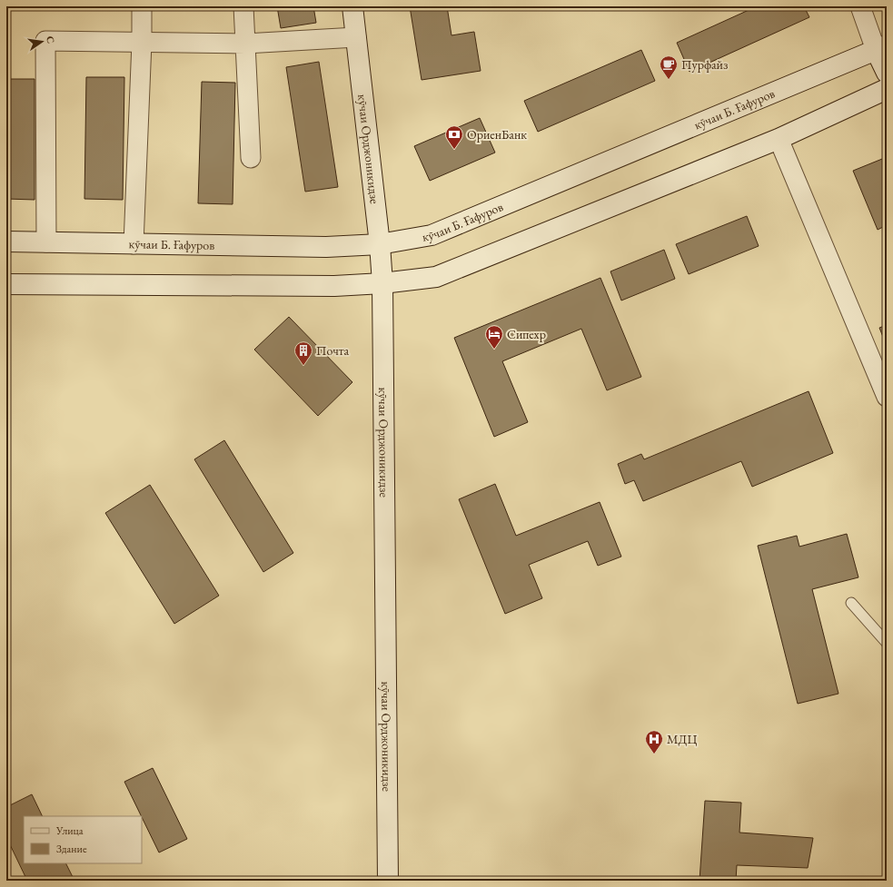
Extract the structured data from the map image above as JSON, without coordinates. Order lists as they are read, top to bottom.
{
  "streets": {
    "main road": ["кӯчаи Б. Ғафуров", "кӯчаи Орджоникидзе"]
  },
  "crossings": [
    ["кӯчаи Б. Ғафуров", "кӯчаи Орджоникидзе"]
  ],
  "places": {
    "cafe": ["Пурфайз"],
    "bank": ["ОриенБанк"],
    "hotel": ["Сипехр"],
    "building": ["Почта"],
    "hospital": ["МДЦ"]
  },
  "legend": ["Улица", "Здание"],
  "north": "right"
}
